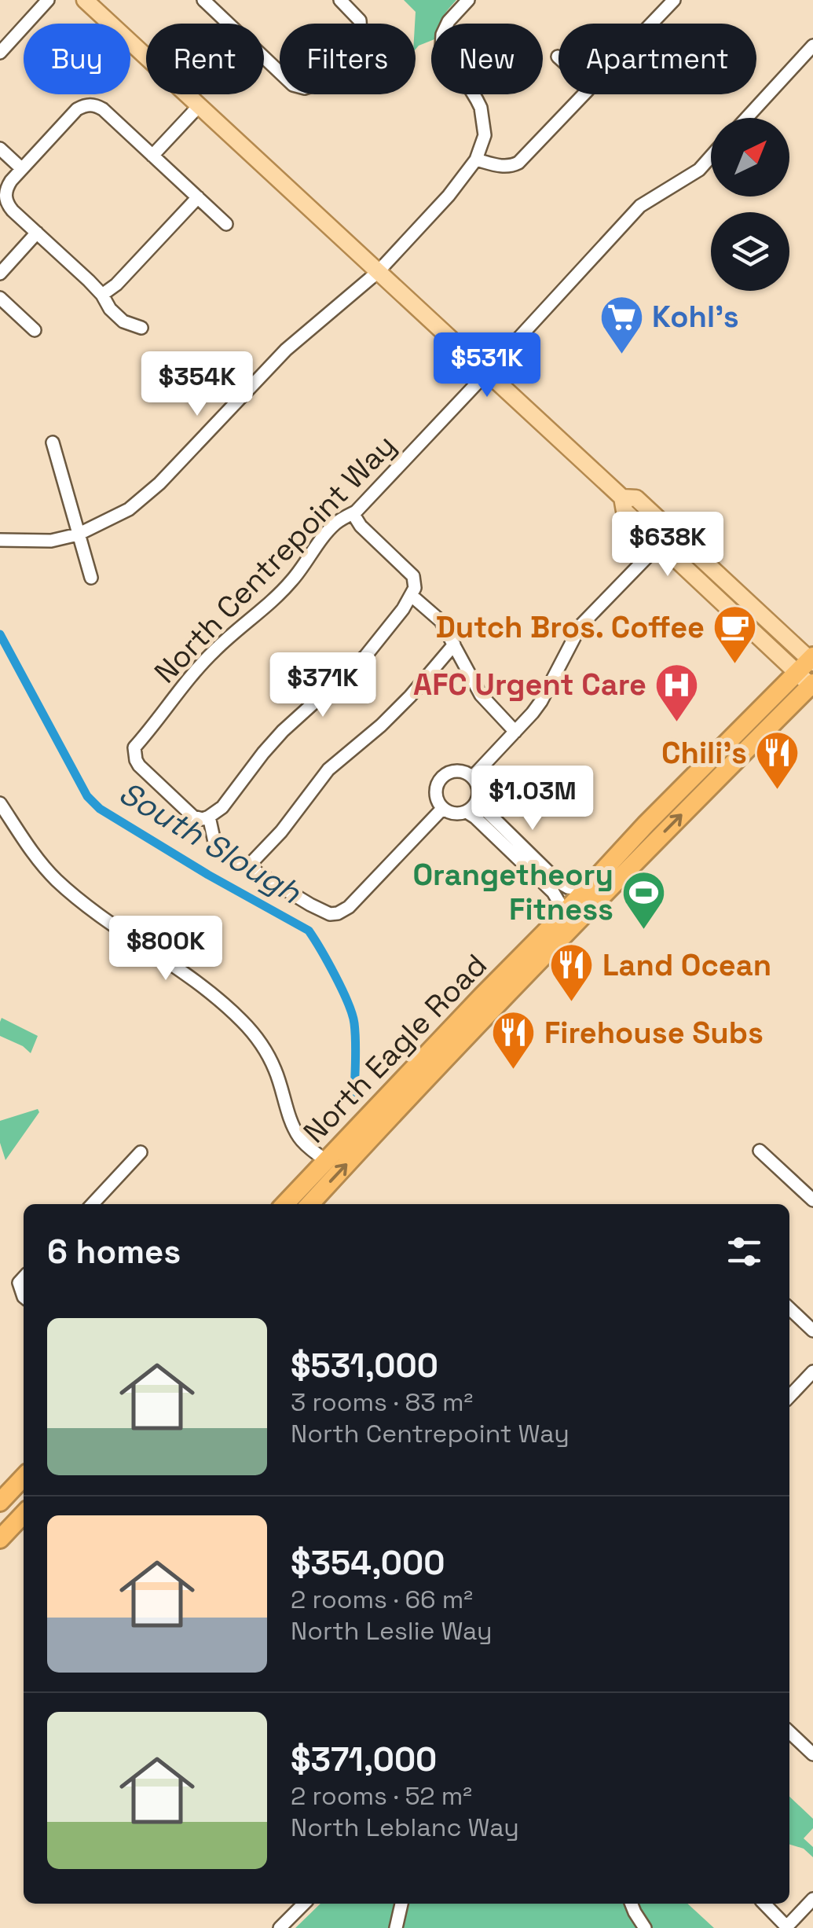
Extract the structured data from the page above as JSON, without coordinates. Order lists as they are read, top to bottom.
{
  "streets": {
    "highway": ["North Eagle Road"],
    "street": ["North Centrepoint Way"]
  },
  "water": ["South Slough"],
  "places": {
    "supermarket": ["Kohl's"],
    "cafe": ["Dutch Bros. Coffee"],
    "hospital": ["AFC Urgent Care"],
    "restaurant": ["Chili's", "Land Ocean", "Firehouse Subs"],
    "sports": ["Orangetheory Fitness"]
  },
  "north": "top right",
  "page": {
    "chip": [
      "Buy",
      "Rent",
      "Filters",
      "New",
      "Apartment"
    ],
    "price": [
      "$531K",
      "$354K",
      "$638K",
      "$371K",
      "$1.03M",
      "$800K"
    ],
    "heading": "6 homes",
    "list": [
      {
        "name": "$531,000",
        "note": "3 rooms · 83 m² · North Centrepoint Way"
      },
      {
        "name": "$354,000",
        "note": "2 rooms · 66 m² · North Leslie Way"
      },
      {
        "name": "$371,000",
        "note": "2 rooms · 52 m² · North Leblanc Way"
      }
    ]
  }
}
